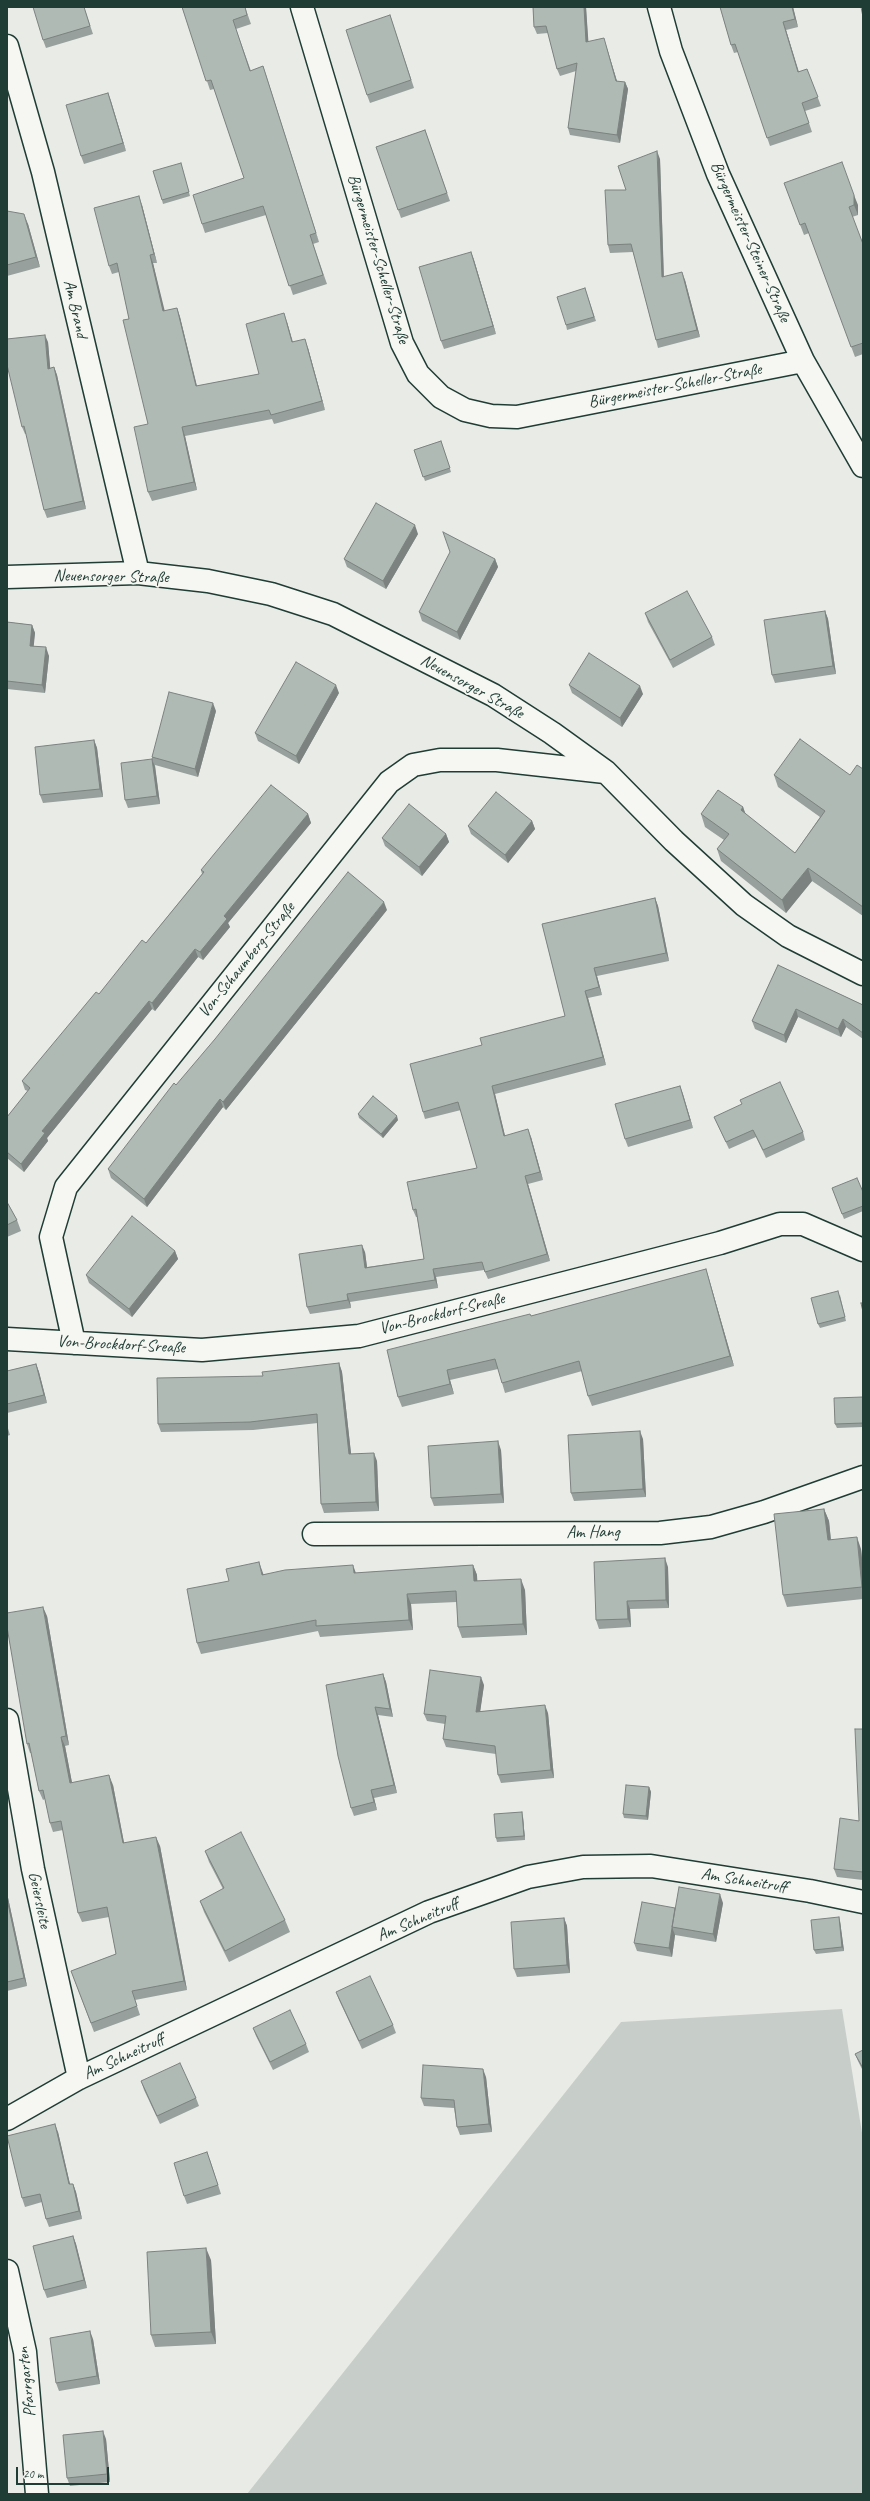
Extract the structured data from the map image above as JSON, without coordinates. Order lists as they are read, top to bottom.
{
  "streets": {
    "street": [
      "Bürgermeister-Steiner-Straße",
      "Bürgermeister-Scheller-Straße",
      "Am Brand",
      "Neuensorger Straße",
      "Von-Schaumberg-Straße",
      "Von-Brockdorf-Sreaße",
      "Am Hang",
      "Am Schneitruff",
      "Geiersleite",
      "Pfarrgarten"
    ]
  },
  "crossings": [
    ["Bürgermeister-Steiner-Straße", "Bürgermeister-Scheller-Straße"],
    ["Am Brand", "Neuensorger Straße"],
    ["Neuensorger Straße", "Von-Schaumberg-Straße"],
    ["Von-Schaumberg-Straße", "Von-Brockdorf-Sreaße"],
    ["Am Schneitruff", "Geiersleite"]
  ],
  "scale_bar": "20 m"
}
